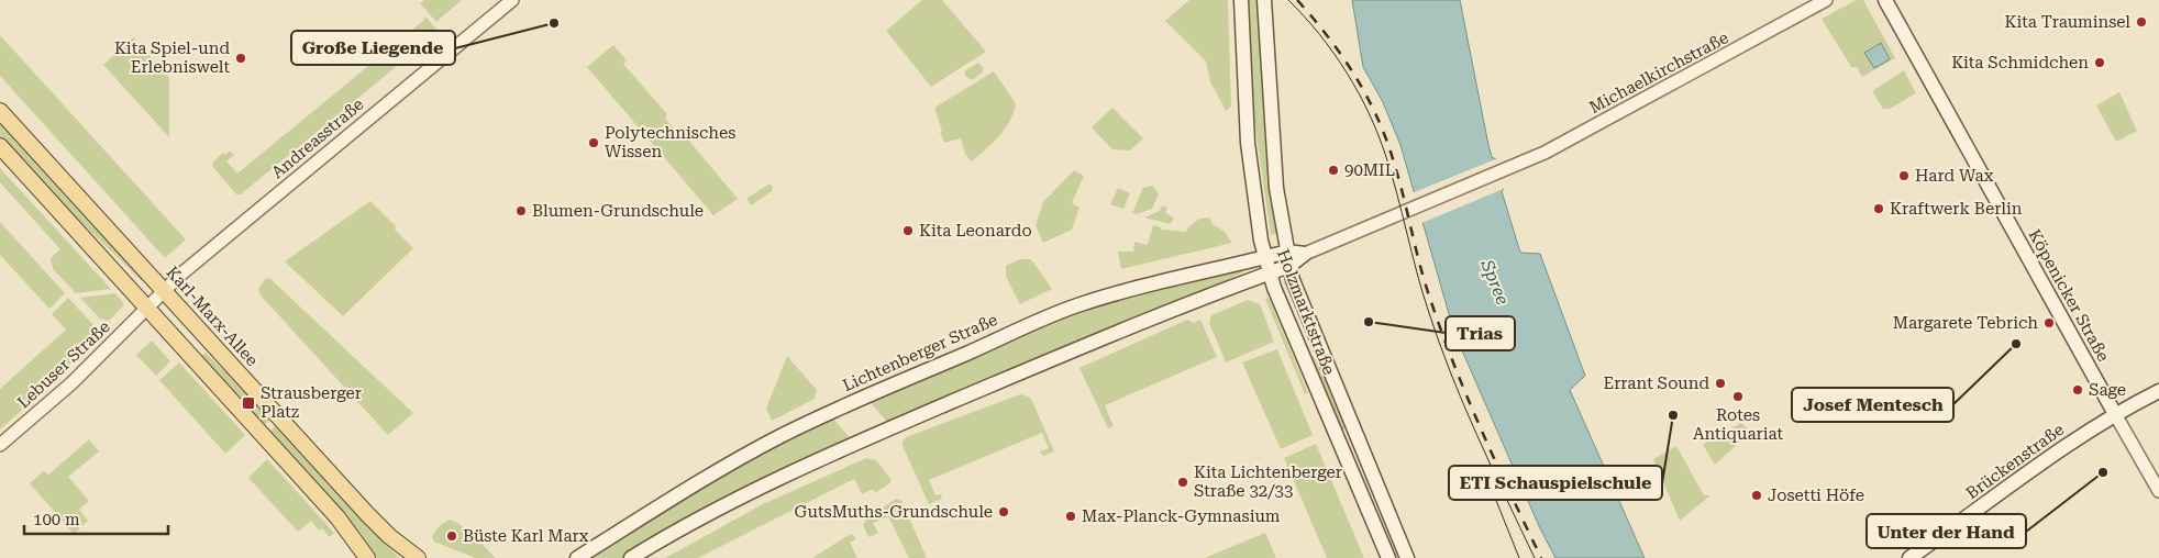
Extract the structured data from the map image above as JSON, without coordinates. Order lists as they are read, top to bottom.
{
  "streets": {
    "main road": [
      "Köpenicker Straße",
      "Holzmarktstraße",
      "Karl-Marx-Allee",
      "Lichtenberger Straße",
      "Brückenstraße"
    ],
    "street": ["Michaelkirchstraße", "Andreasstraße", "Lebuser Straße"]
  },
  "crossings": [
    ["Michaelkirchstraße", "Lichtenberger Straße"],
    ["Andreasstraße", "Karl-Marx-Allee"],
    ["Andreasstraße", "Lebuser Straße"],
    ["Köpenicker Straße", "Brückenstraße"],
    ["Holzmarktstraße", "Lichtenberger Straße"]
  ],
  "water": ["Spree"],
  "places": {
    "other": [
      "Kita Trauminsel",
      "Große Liegende",
      "Kita Spiel-und Erlebniswelt",
      "Kita Schmidchen",
      "Polytechnisches Wissen",
      "90MIL",
      "Hard Wax",
      "Kraftwerk Berlin",
      "Blumen-Grundschule",
      "Kita Leonardo",
      "Trias",
      "Margarete Tebrich",
      "Josef Mentesch",
      "Errant Sound",
      "Sage",
      "Rotes Antiquariat",
      "ETI Schauspielschule",
      "Unter der Hand",
      "Kita Lichtenberger Straße 32/33",
      "Josetti Höfe",
      "GutsMuths-Grundschule",
      "Max-Planck-Gymnasium",
      "Büste Karl Marx"
    ],
    "transit": ["Strausberger Platz"]
  },
  "scale_bar": "100 m"
}
